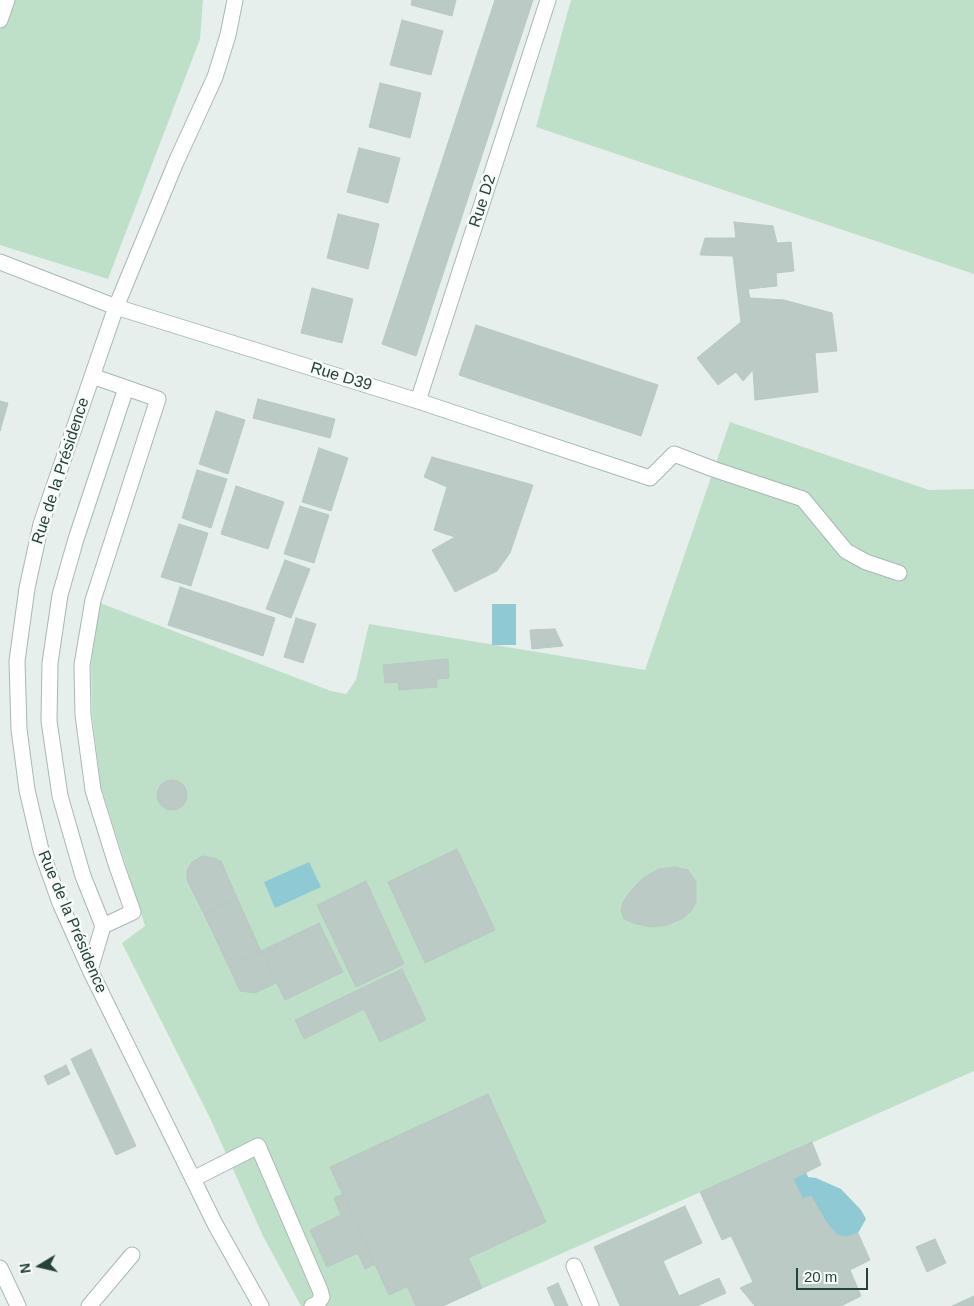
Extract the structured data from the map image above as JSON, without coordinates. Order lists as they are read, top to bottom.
{
  "streets": {
    "street": ["Rue D2", "Rue D39", "Rue de la Présidence"]
  },
  "crossings": [
    ["Rue D2", "Rue D39"],
    ["Rue D39", "Rue de la Présidence"]
  ],
  "scale_bar": "20 m",
  "north": "left"
}
